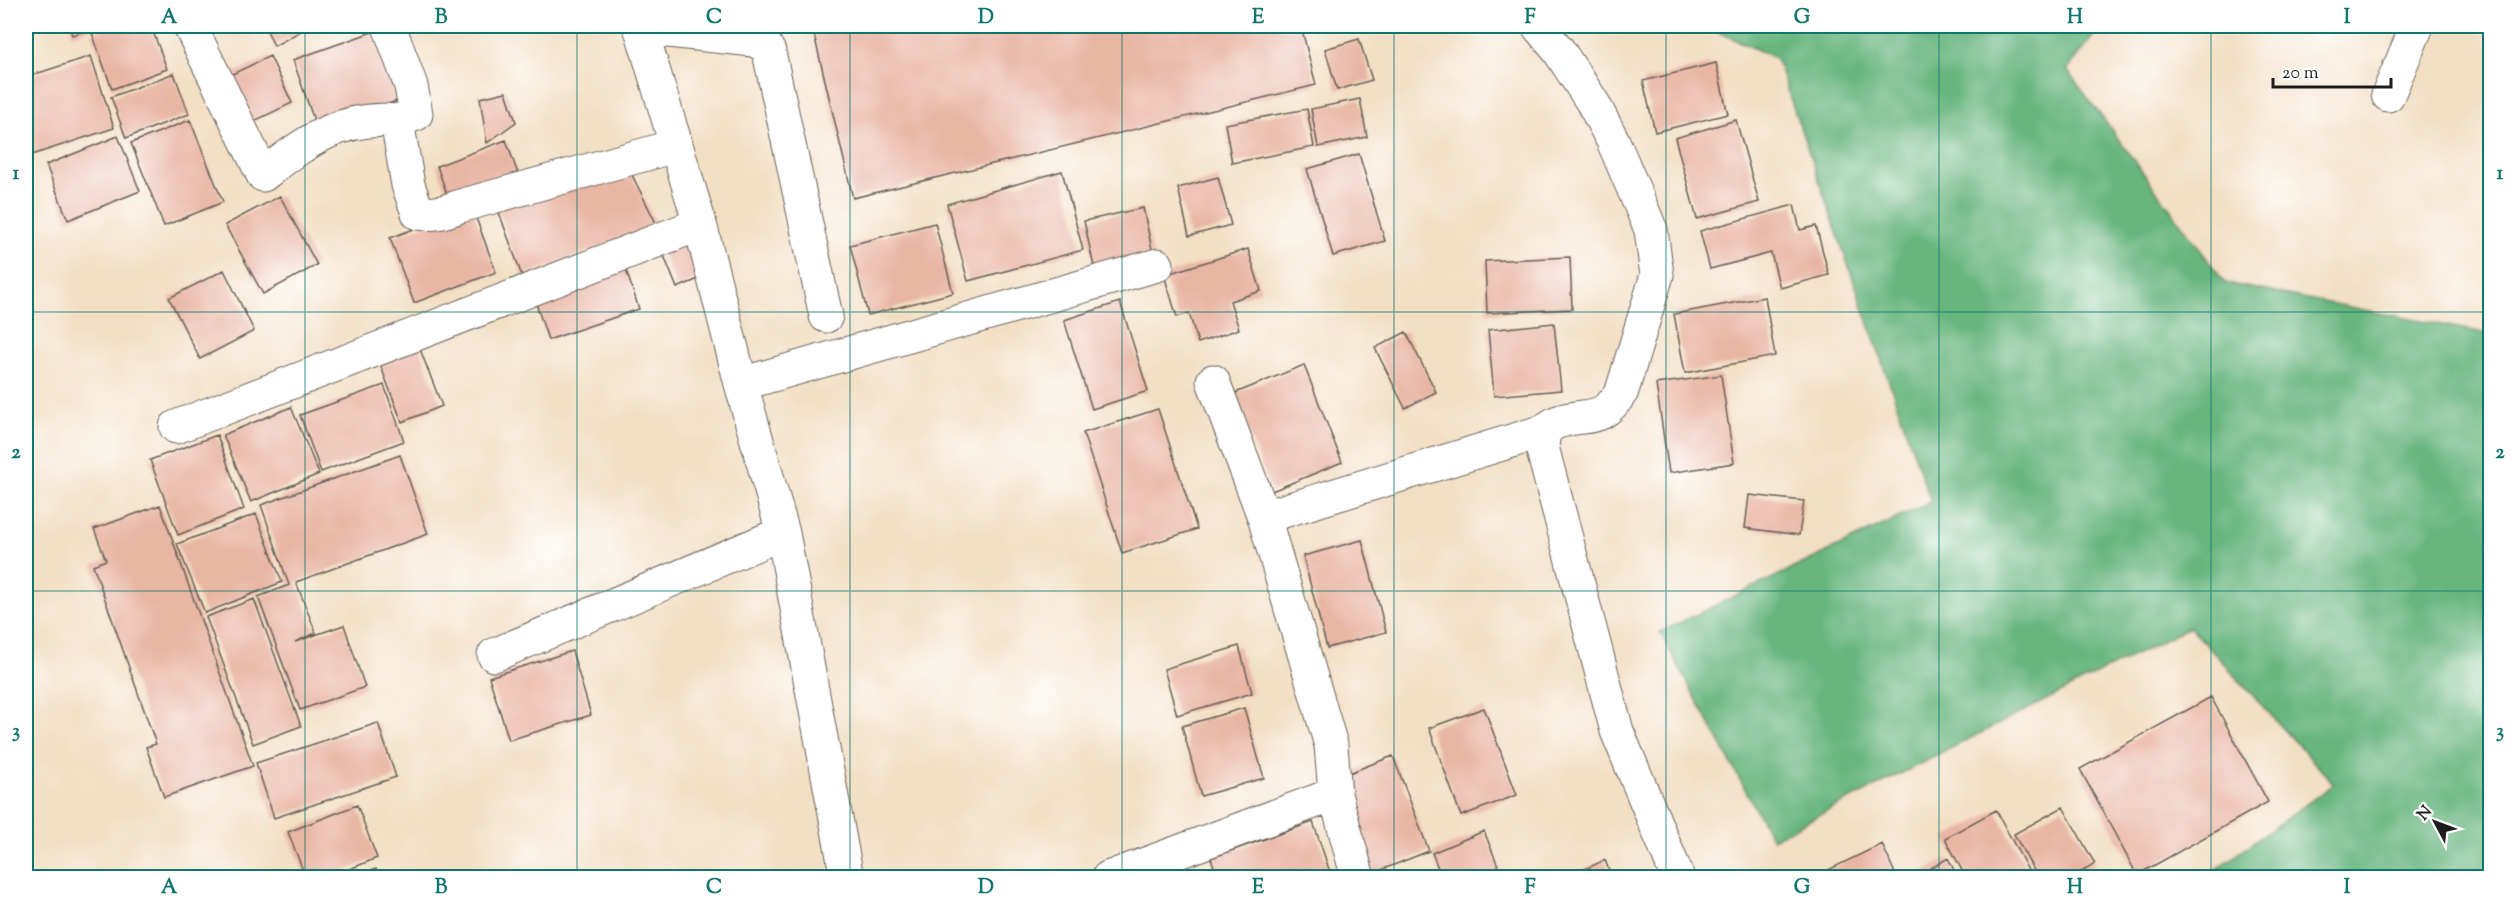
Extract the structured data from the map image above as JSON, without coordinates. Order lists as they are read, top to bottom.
{
  "scale_bar": "20 m",
  "north": "top left",
  "grid": {
    "columns": [
      "A",
      "B",
      "C",
      "D",
      "E",
      "F",
      "G",
      "H",
      "I"
    ],
    "rows": ["1", "2", "3"]
  }
}
